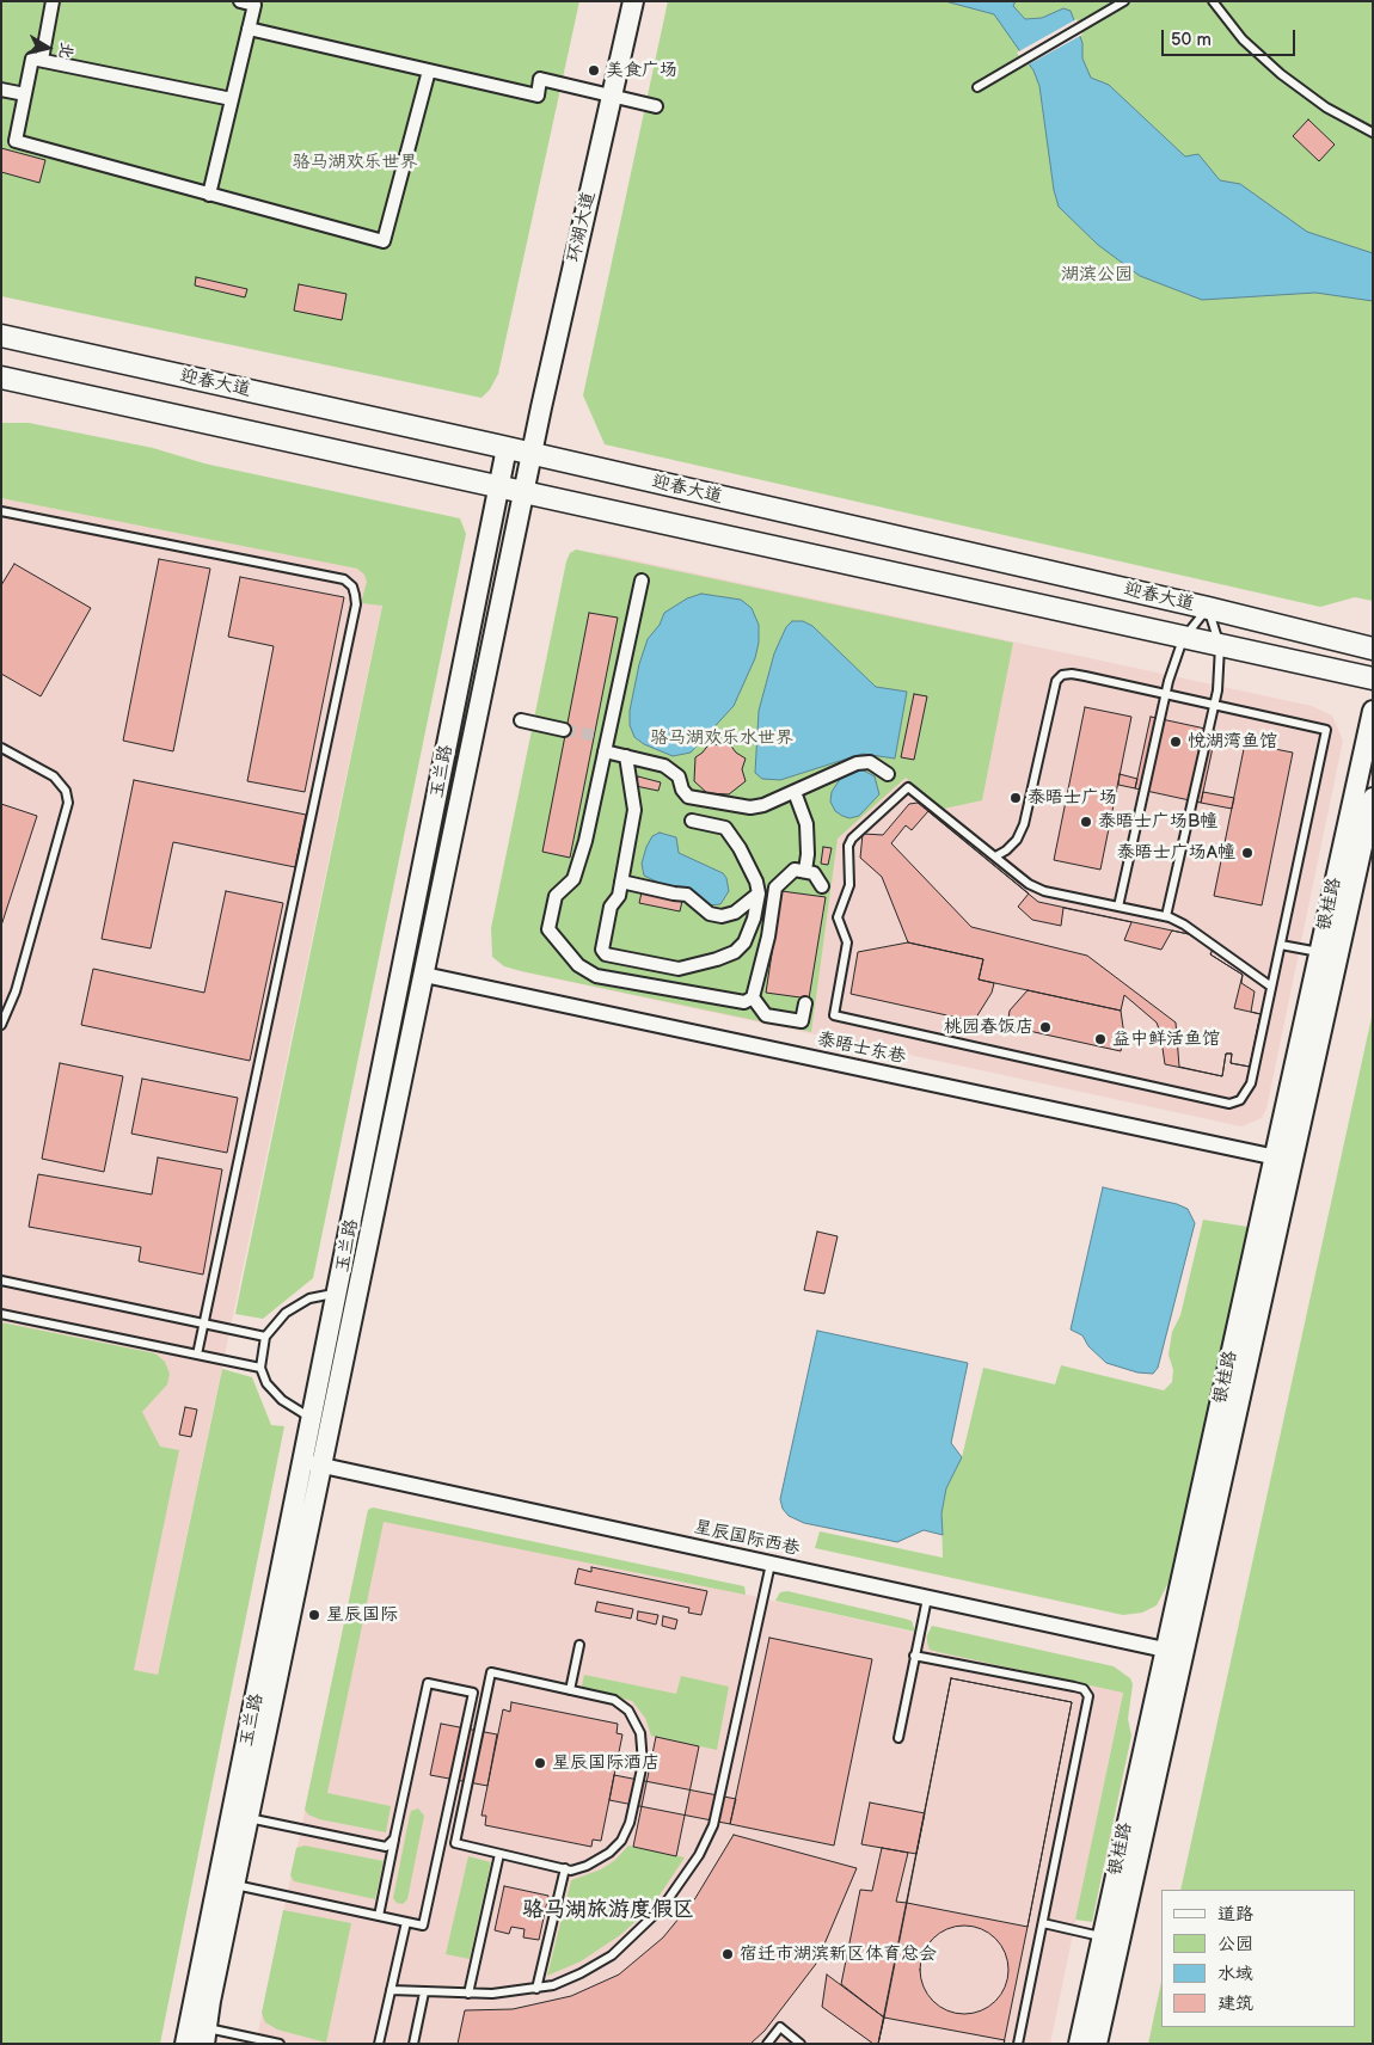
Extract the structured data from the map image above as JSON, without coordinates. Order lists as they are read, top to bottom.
{
  "streets": {
    "main road": ["迎春大道"],
    "street": [
      "环湖大道",
      "玉兰路",
      "银桂路",
      "泰晤士东巷",
      "星辰国际西巷"
    ]
  },
  "crossings": [
    ["环湖大道", "迎春大道"],
    ["环湖大道", "玉兰路"],
    ["迎春大道", "玉兰路"],
    ["玉兰路", "泰晤士东巷"],
    ["玉兰路", "星辰国际西巷"],
    ["银桂路", "泰晤士东巷"],
    ["银桂路", "星辰国际西巷"]
  ],
  "districts": ["骆马湖旅游度假区"],
  "parks": ["骆马湖欢乐世界", "湖滨公园", "骆马湖欢乐水世界"],
  "places": [
    "美食广场",
    "悦湖湾鱼馆",
    "泰晤士广场",
    "泰晤士广场B幢",
    "泰晤士广场A幢",
    "桃园春饭店",
    "益中鲜活鱼馆",
    "星辰国际",
    "星辰国际酒店",
    "宿迁市湖滨新区体育总会"
  ],
  "legend": [
    "道路",
    "公园",
    "水域",
    "建筑"
  ],
  "scale_bar": "50 m",
  "north": "right"
}
